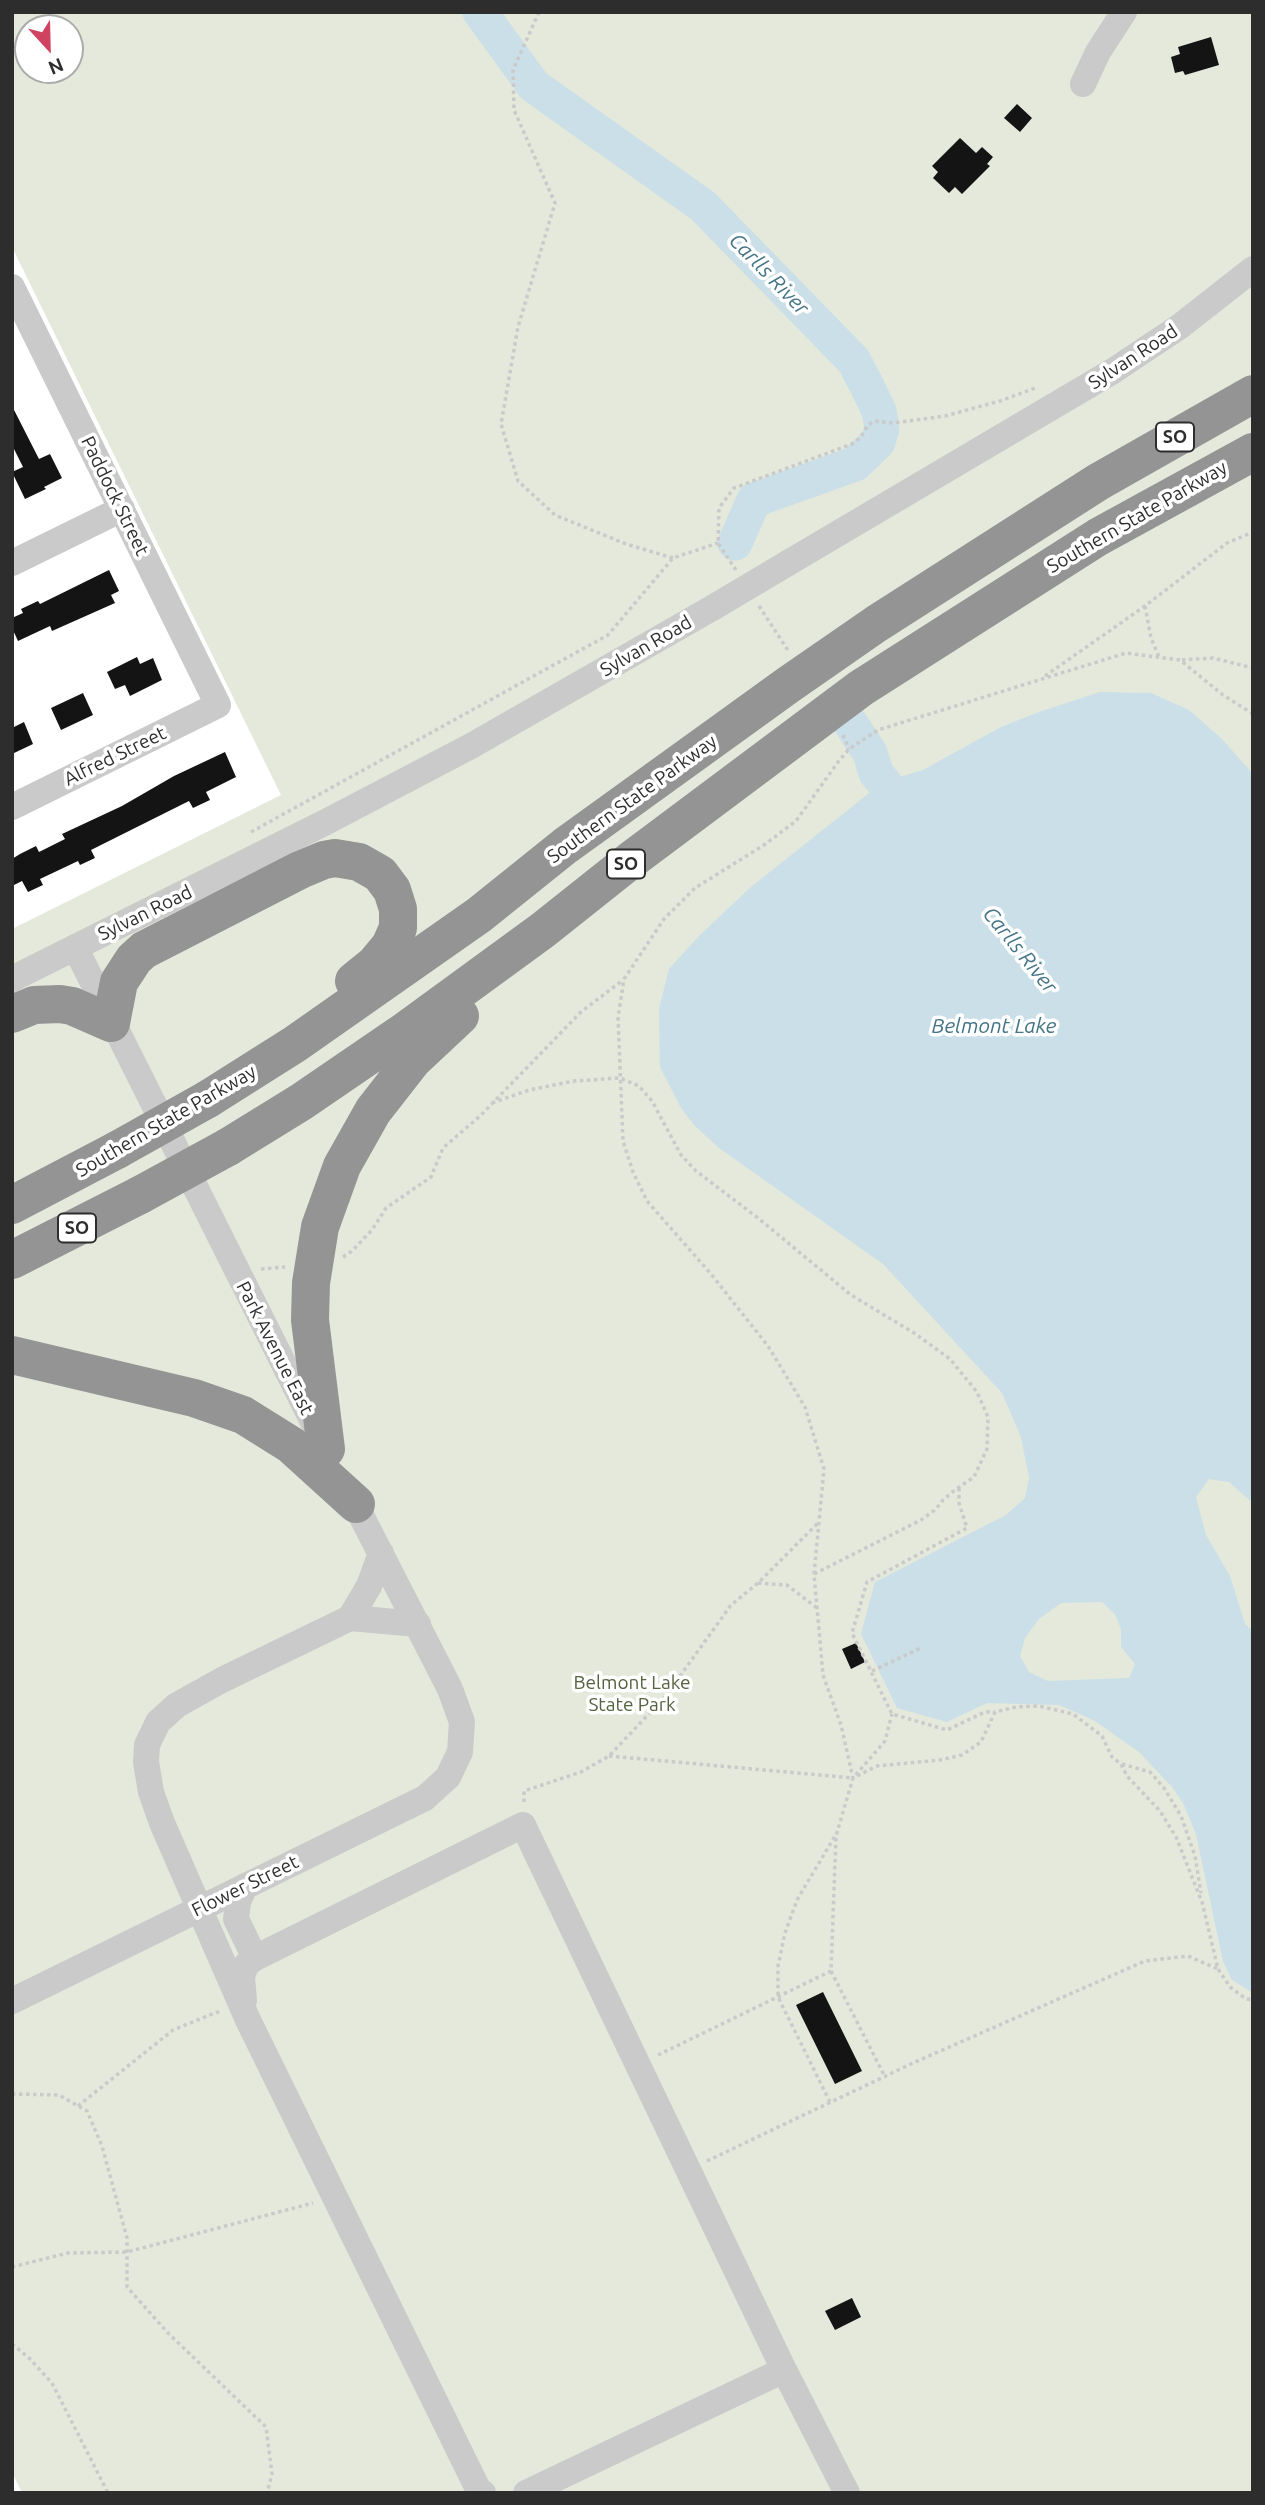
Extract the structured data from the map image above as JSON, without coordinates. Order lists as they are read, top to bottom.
{
  "streets": {
    "highway": ["SO", "Southern State Parkway"],
    "street": [
      "Sylvan Road",
      "Paddock Street",
      "Alfred Street",
      "Park Avenue East",
      "Flower Street"
    ]
  },
  "crossings": [
    ["Sylvan Road", "Park Avenue East"],
    ["Paddock Street", "Alfred Street"],
    ["Park Avenue East", "Flower Street"]
  ],
  "water": ["Carlls River", "Belmont Lake"],
  "parks": ["Belmont Lake State Park"],
  "north": "bottom"
}
